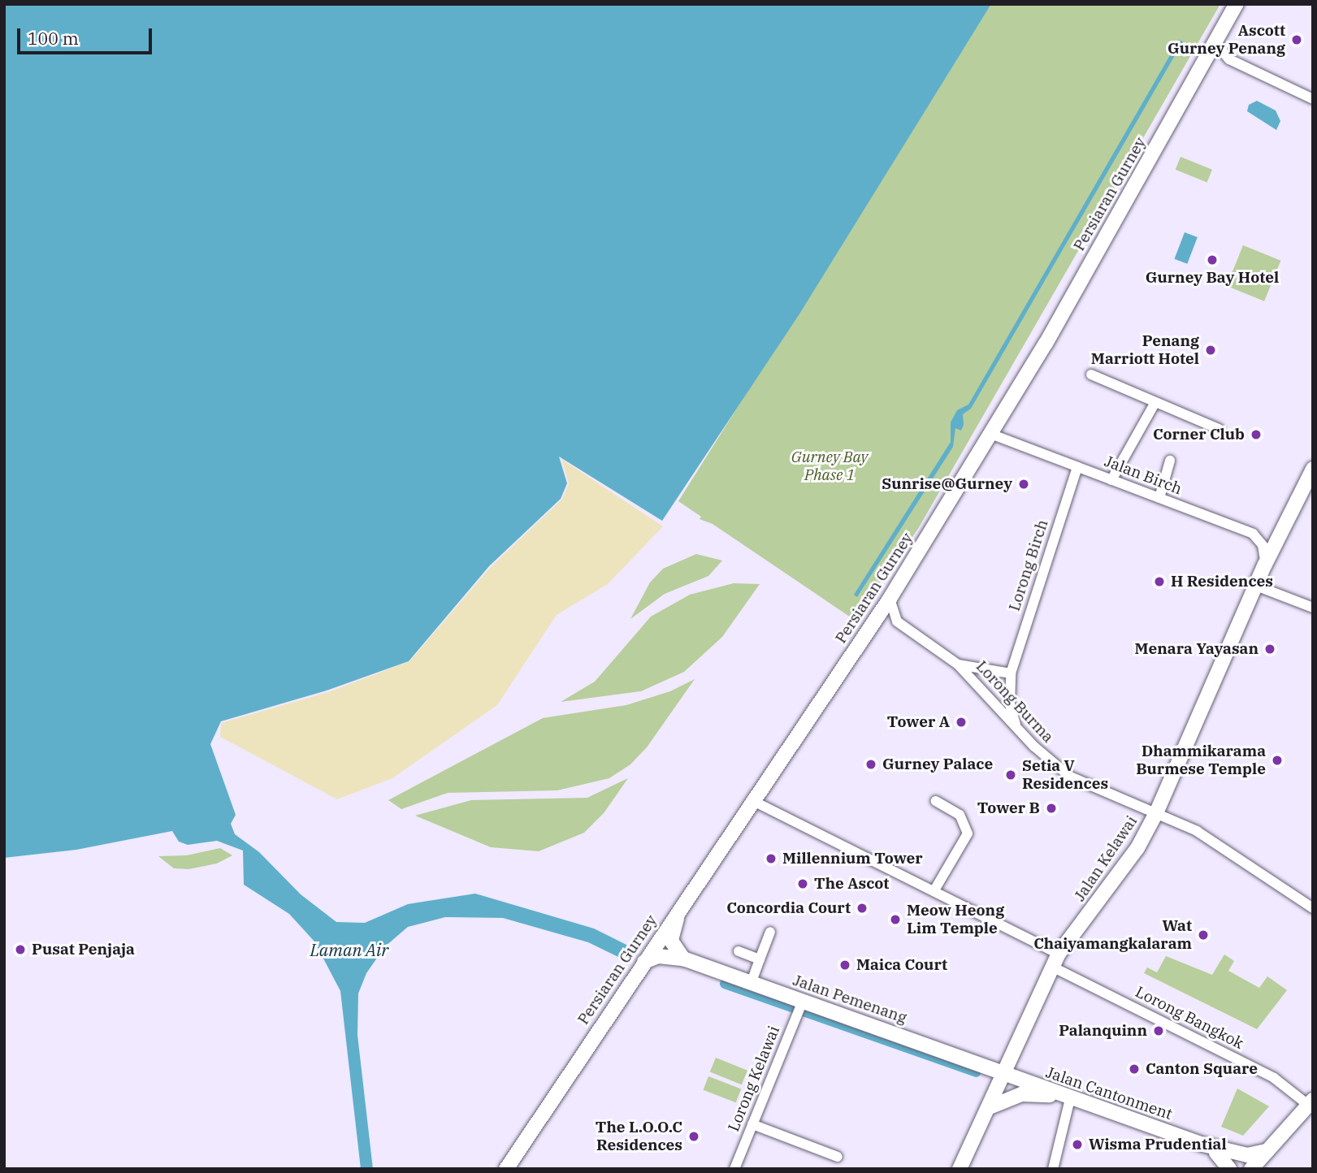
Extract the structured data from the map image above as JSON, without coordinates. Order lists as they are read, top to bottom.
{
  "streets": {
    "main road": [
      "Persiaran Gurney",
      "Jalan Kelawai",
      "Jalan Pemenang",
      "Jalan Cantonment"
    ],
    "street": [
      "Jalan Birch",
      "Lorong Birch",
      "Lorong Burma",
      "Lorong Bangkok",
      "Lorong Kelawai"
    ]
  },
  "crossings": [
    ["Persiaran Gurney", "Jalan Birch"],
    ["Persiaran Gurney", "Lorong Burma"],
    ["Persiaran Gurney", "Jalan Pemenang"],
    ["Persiaran Gurney", "Lorong Bangkok"],
    ["Jalan Birch", "Lorong Birch"],
    ["Jalan Birch", "Jalan Kelawai"],
    ["Lorong Birch", "Lorong Burma"],
    ["Lorong Burma", "Jalan Kelawai"],
    ["Jalan Kelawai", "Jalan Pemenang"],
    ["Jalan Kelawai", "Lorong Bangkok"],
    ["Jalan Kelawai", "Jalan Cantonment"],
    ["Jalan Pemenang", "Lorong Kelawai"],
    ["Jalan Pemenang", "Jalan Cantonment"]
  ],
  "water": ["Laman Air"],
  "parks": ["Gurney Bay Phase 1"],
  "places": [
    "Ascott Gurney Penang",
    "Gurney Bay Hotel",
    "Penang Marriott Hotel",
    "Corner Club",
    "Sunrise@Gurney",
    "H Residences",
    "Menara Yayasan",
    "Tower A",
    "Dhammikarama Burmese Temple",
    "Gurney Palace",
    "Setia V Residences",
    "Tower B",
    "Millennium Tower",
    "The Ascot",
    "Concordia Court",
    "Meow Heong Lim Temple",
    "Wat Chaiyamangkalaram",
    "Pusat Penjaja",
    "Maica Court",
    "Palanquinn",
    "Canton Square",
    "The L.O.O.C Residences",
    "Wisma Prudential"
  ],
  "scale_bar": "100 m"
}
